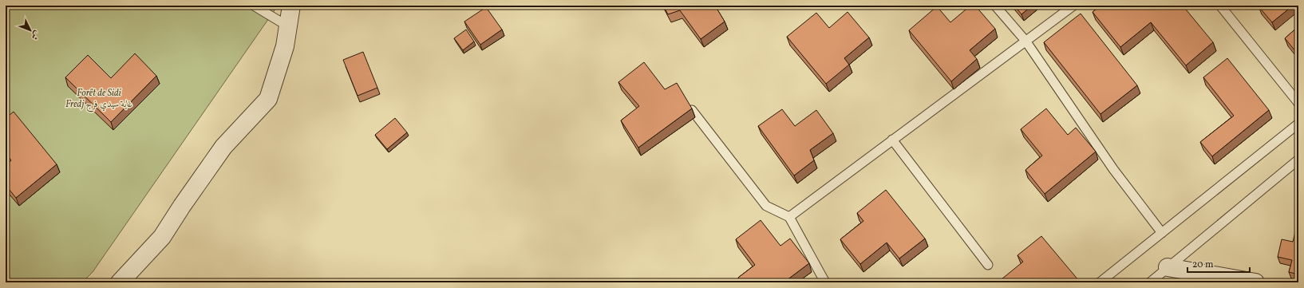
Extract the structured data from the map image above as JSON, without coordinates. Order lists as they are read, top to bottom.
{
  "parks": ["Forêt de Sidi Fredj غابة سيدي فرج"],
  "scale_bar": "20 m",
  "north": "bottom right"
}
